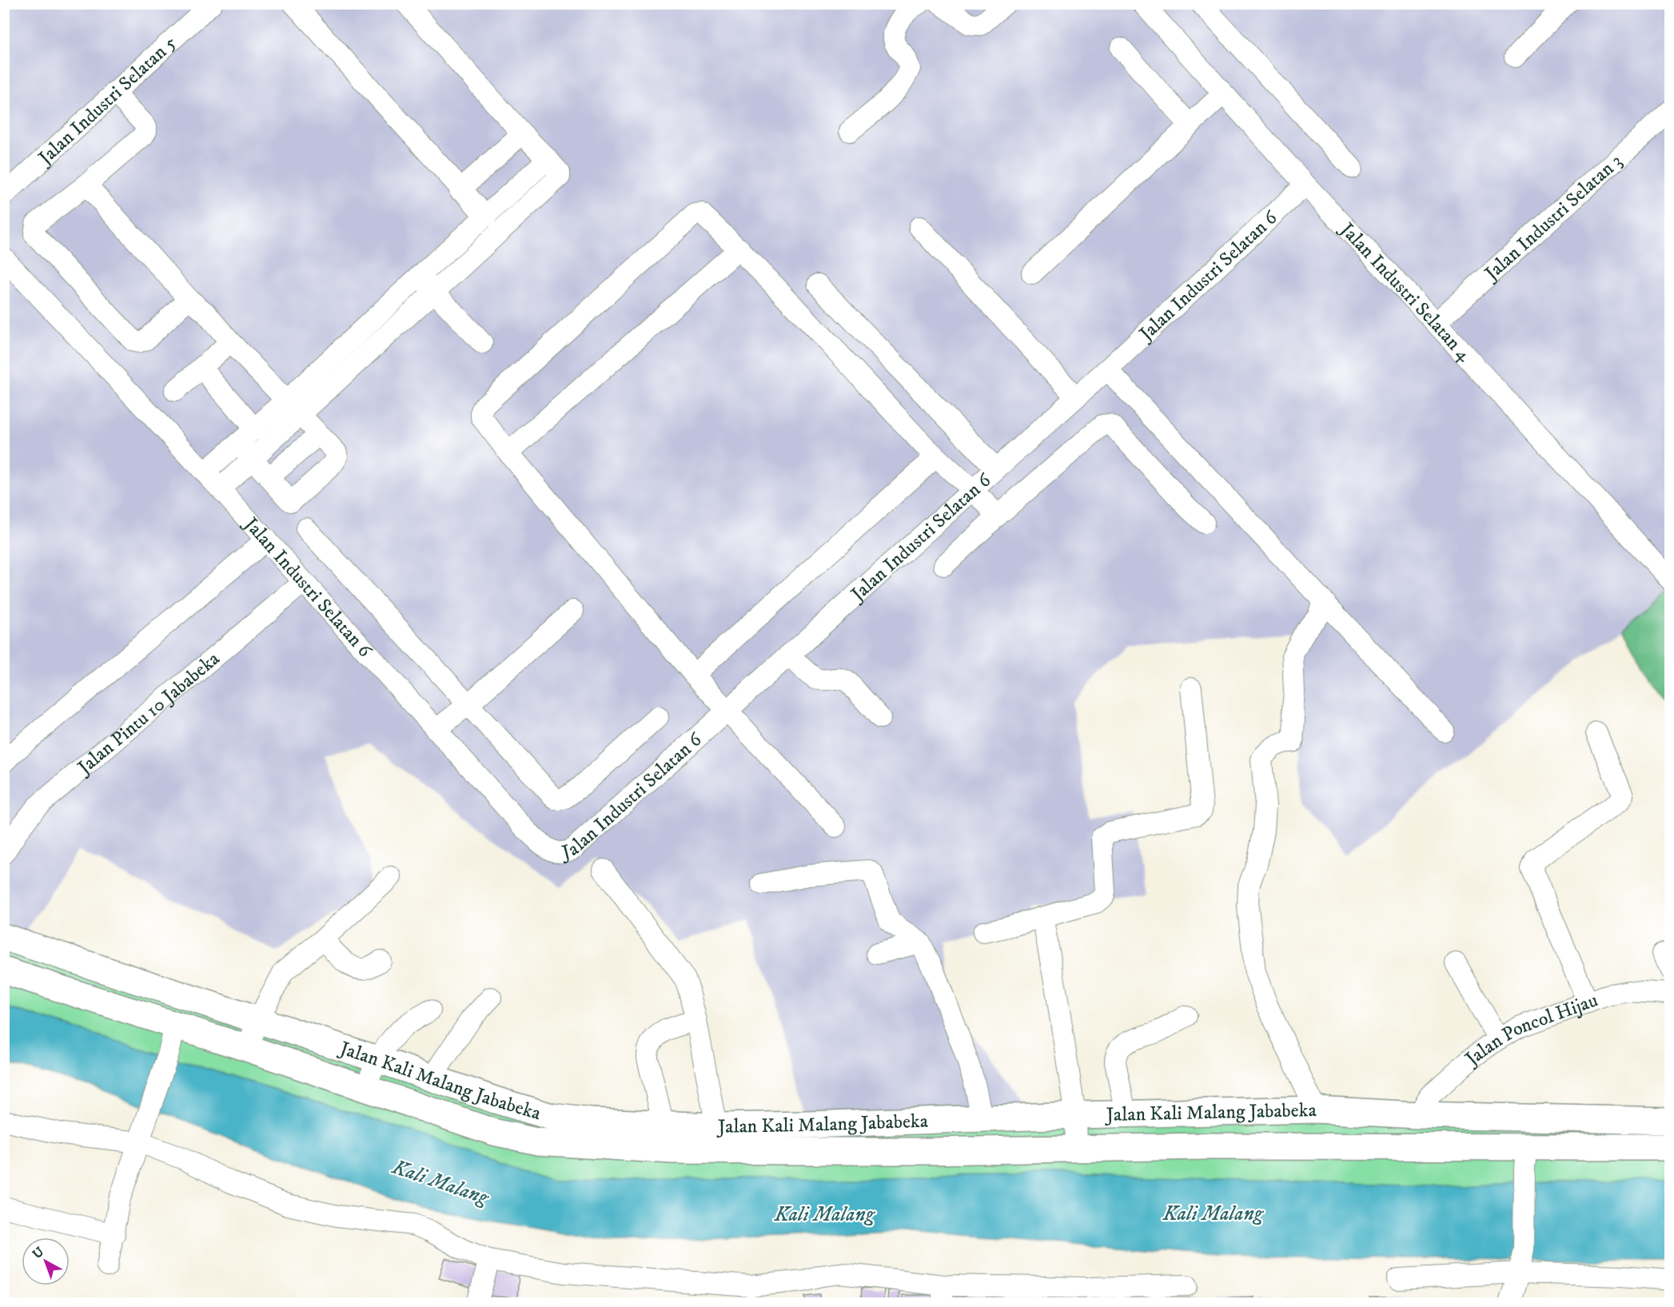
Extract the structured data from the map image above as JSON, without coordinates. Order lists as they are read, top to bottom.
{
  "streets": {
    "main road": ["Jalan Kali Malang Jababeka"],
    "street": [
      "Jalan Industri Selatan 5",
      "Jalan Industri Selatan 3",
      "Jalan Industri Selatan 6",
      "Jalan Industri Selatan 4",
      "Jalan Pintu 10 Jababeka",
      "Jalan Poncol Hijau"
    ]
  },
  "crossings": [
    ["Jalan Industri Selatan 3", "Jalan Industri Selatan 4"],
    ["Jalan Industri Selatan 6", "Jalan Industri Selatan 4"],
    ["Jalan Industri Selatan 6", "Jalan Pintu 10 Jababeka"],
    ["Jalan Poncol Hijau", "Jalan Kali Malang Jababeka"]
  ],
  "water": ["Kali Malang"],
  "north": "top left"
}
